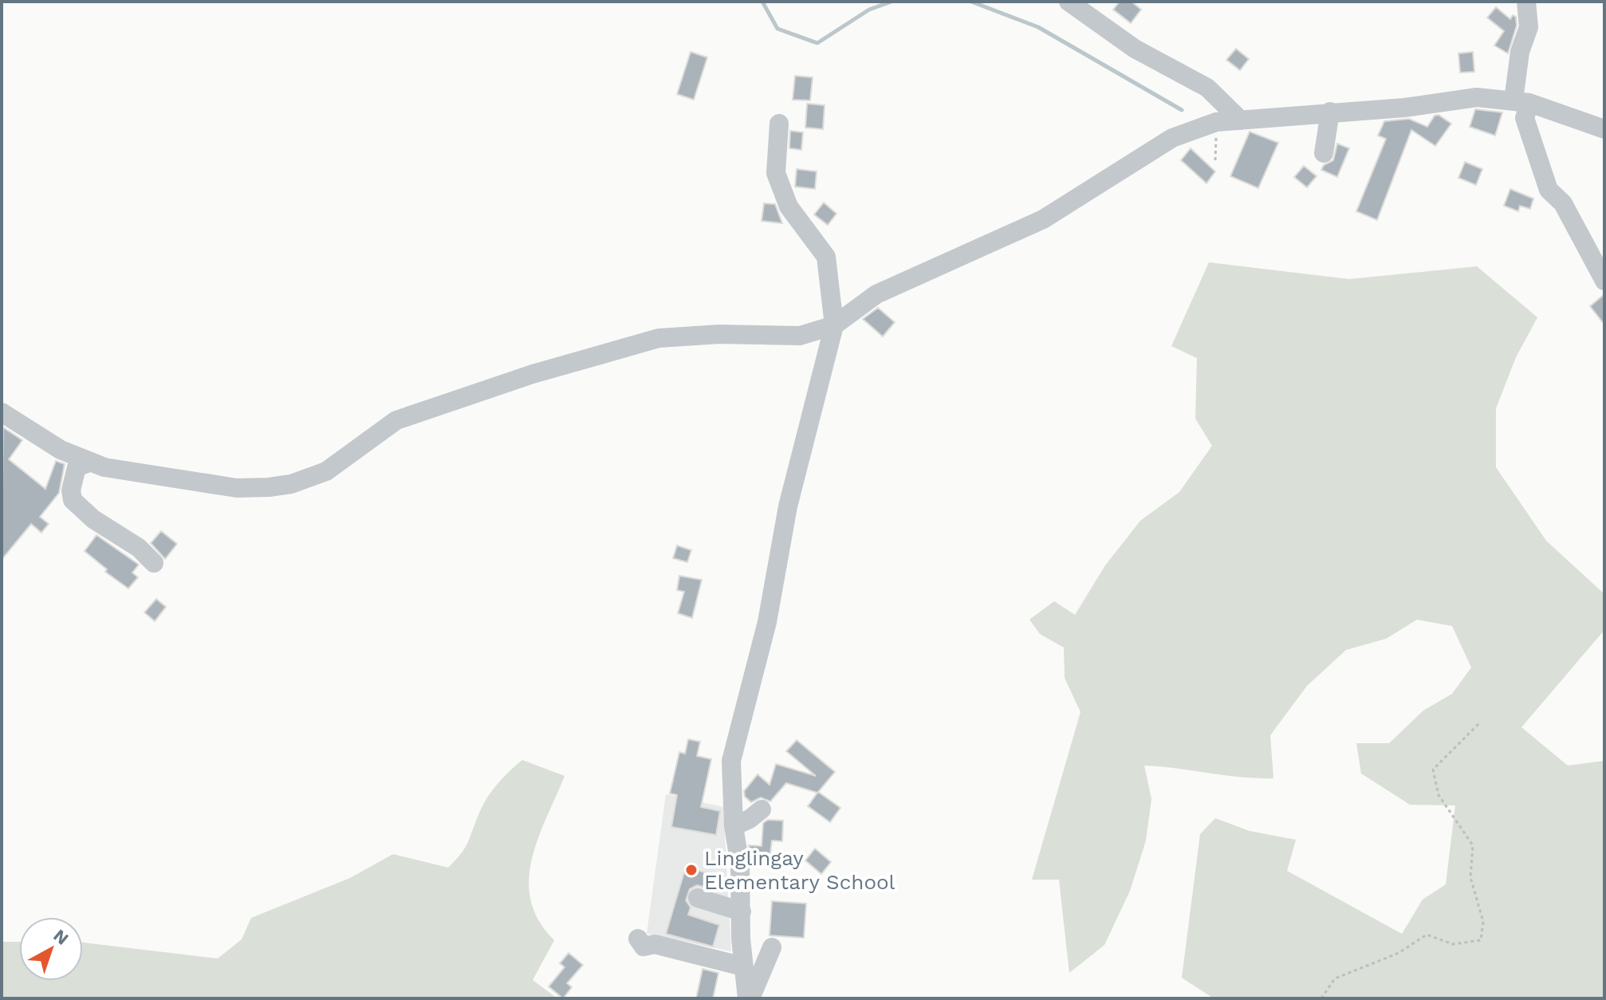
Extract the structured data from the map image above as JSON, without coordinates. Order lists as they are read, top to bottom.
{
  "places": ["Linglingay Elementary School"],
  "north": "top right"
}
